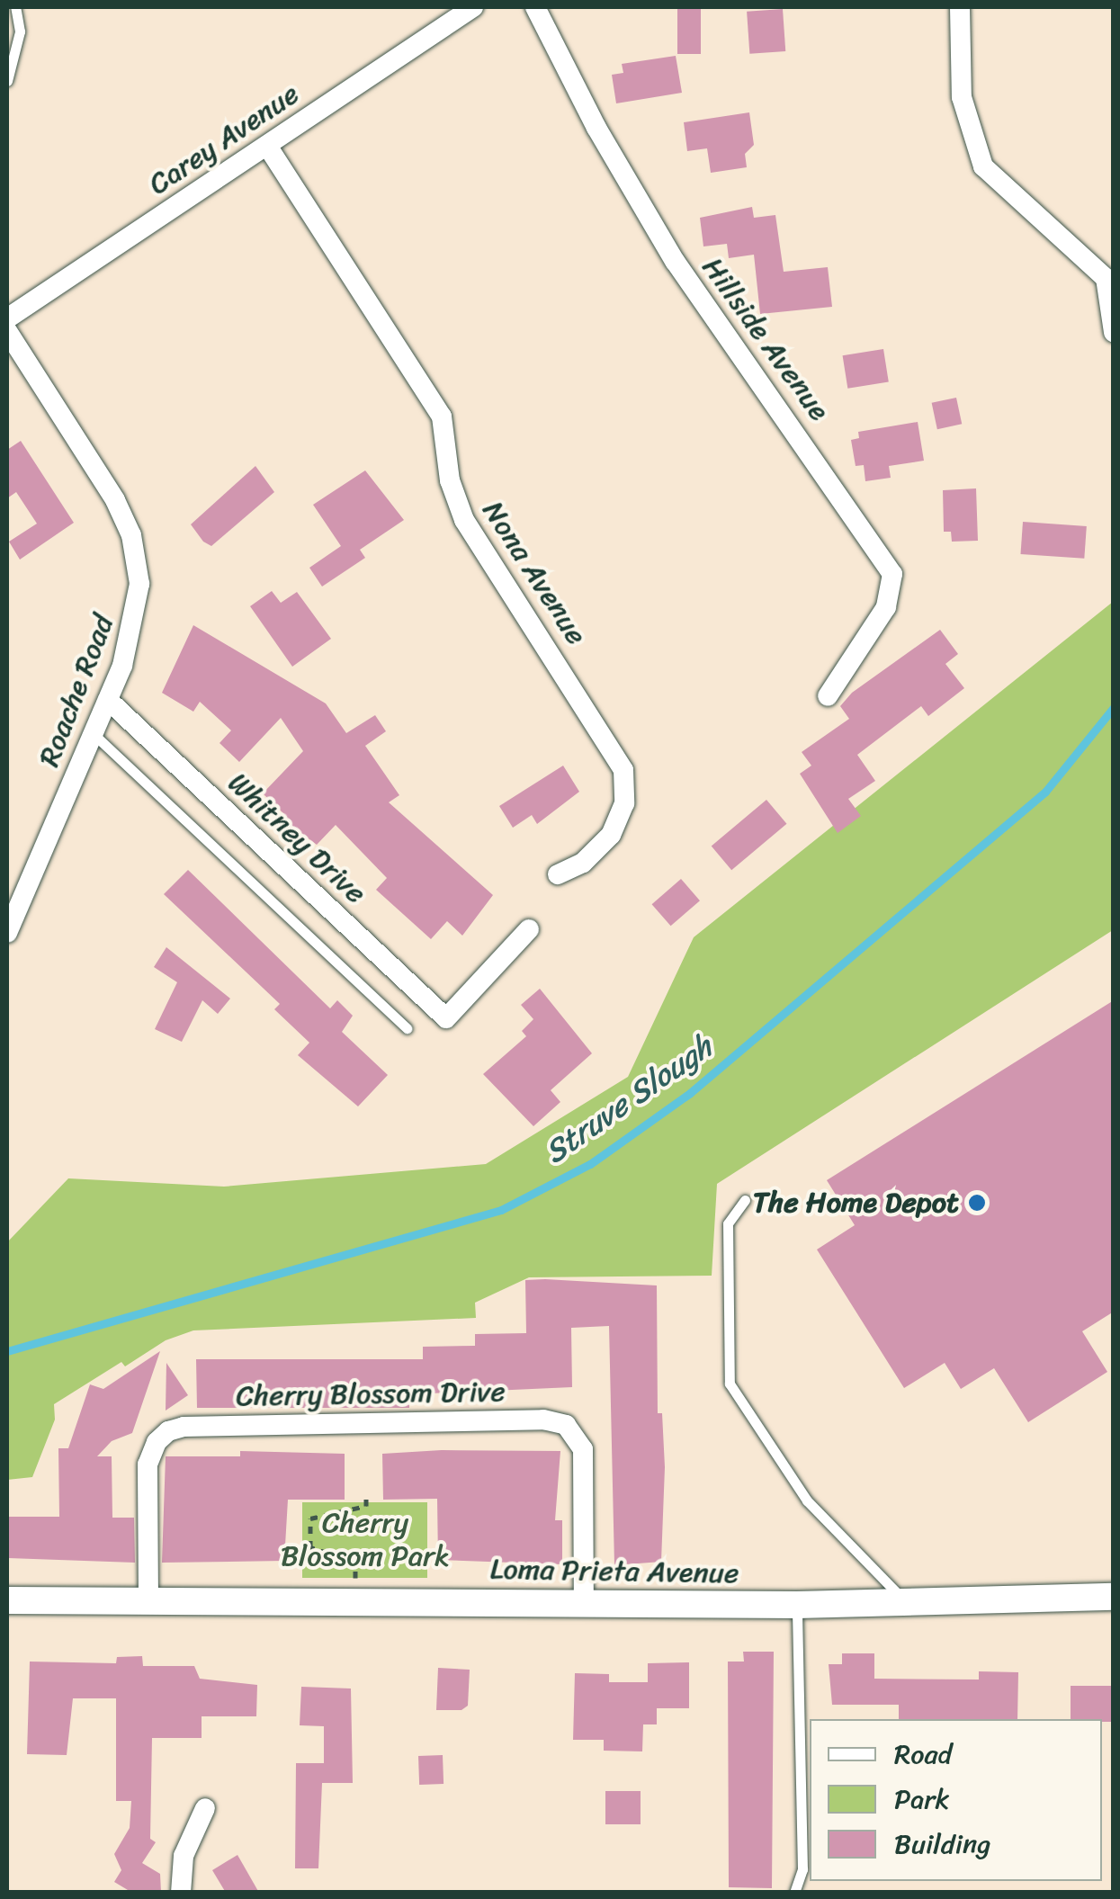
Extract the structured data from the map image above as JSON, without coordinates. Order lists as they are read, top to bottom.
{
  "streets": {
    "street": [
      "Carey Avenue",
      "Hillside Avenue",
      "Nona Avenue",
      "Roache Road",
      "Whitney Drive",
      "Cherry Blossom Drive",
      "Loma Prieta Avenue"
    ]
  },
  "crossings": [
    ["Carey Avenue", "Nona Avenue"],
    ["Roache Road", "Whitney Drive"],
    ["Cherry Blossom Drive", "Loma Prieta Avenue"]
  ],
  "water": ["Struve Slough"],
  "parks": ["Cherry Blossom Park"],
  "places": ["The Home Depot"],
  "legend": ["Road", "Park", "Building"]
}
